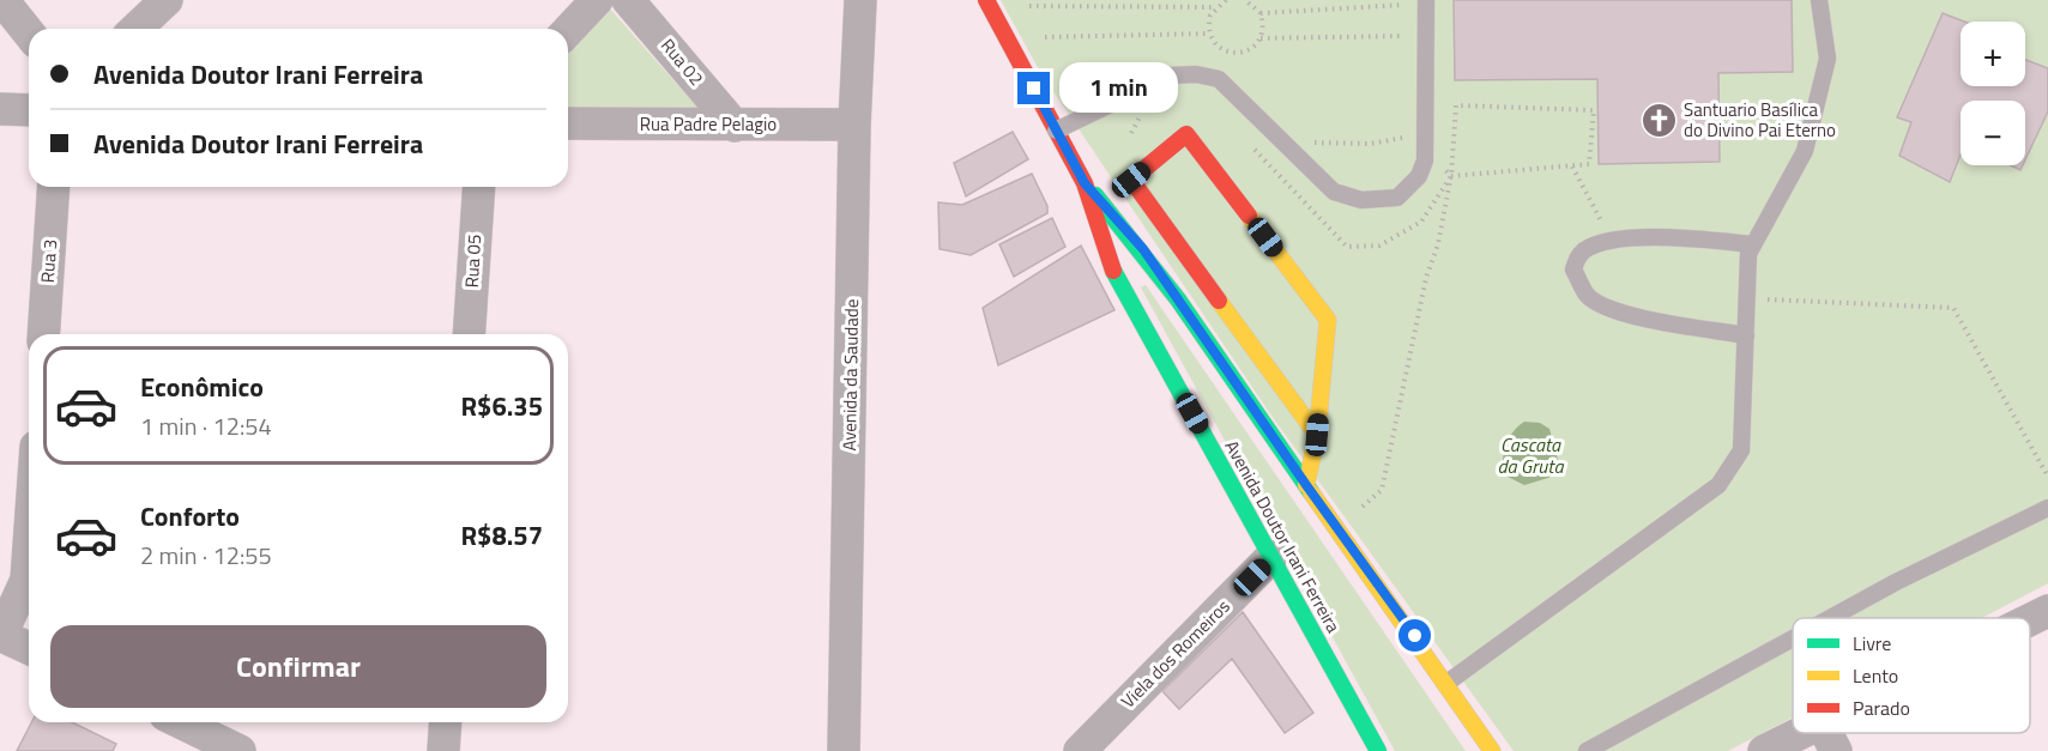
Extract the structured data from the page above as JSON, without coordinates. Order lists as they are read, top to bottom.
{
  "streets": {
    "street": [
      "Rua 02",
      "Rua Padre Pelagio",
      "Rua 3",
      "Rua 05",
      "Avenida da Saudade",
      "Avenida Doutor Irani Ferreira",
      "Viela dos Romeiros"
    ]
  },
  "crossings": [
    ["Rua 02", "Rua Padre Pelagio"],
    ["Rua Padre Pelagio", "Avenida da Saudade"],
    ["Avenida Doutor Irani Ferreira", "Viela dos Romeiros"]
  ],
  "water": ["Cascata da Gruta"],
  "places": {
    "church": ["Santuario Basílica do Divino Pai Eterno"]
  },
  "legend": ["Livre", "Lento", "Parado"],
  "page": {
    "map_buttons": ["+", "−"],
    "banner": ["Avenida Doutor Irani Ferreira", "Avenida Doutor Irani Ferreira"],
    "bubble": "1 min",
    "list": [
      {
        "name": "Econômico",
        "note": "1 min · 12:54",
        "value": "R$6.35"
      },
      {
        "name": "Conforto",
        "note": "2 min · 12:55",
        "value": "R$8.57"
      }
    ],
    "buttons": "Confirmar"
  }
}
